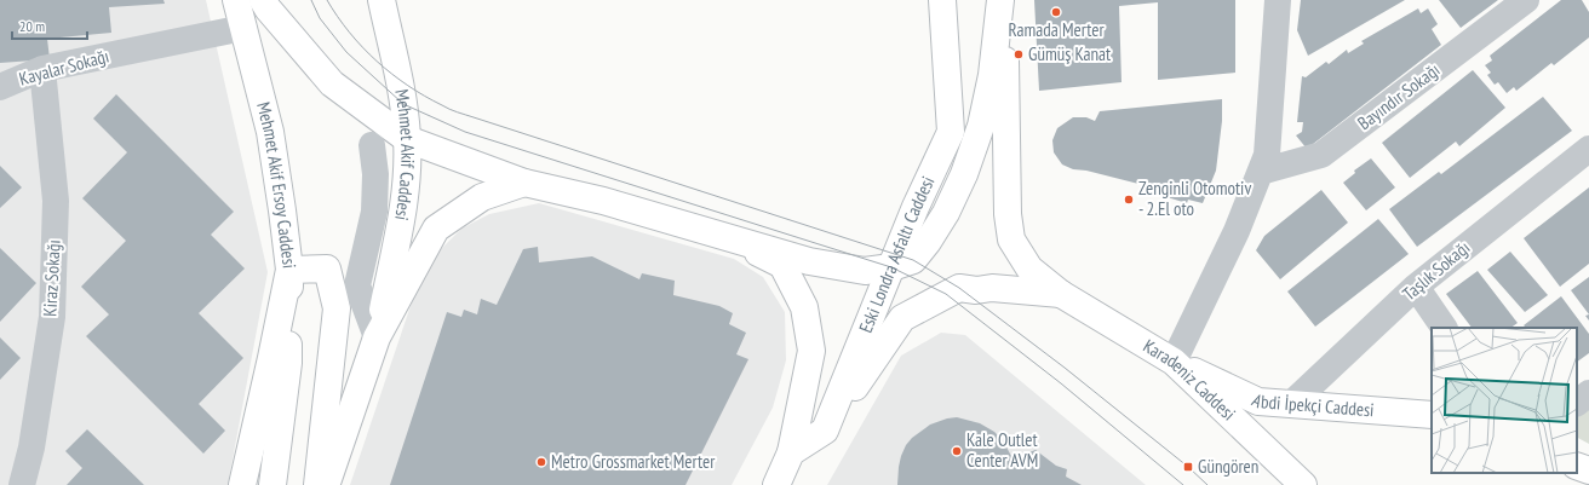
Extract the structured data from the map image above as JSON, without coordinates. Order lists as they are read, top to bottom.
{
  "streets": {
    "main road": [
      "Mehmet Akif Caddesi",
      "Mehmet Akif Ersoy Caddesi",
      "Eski Londra Asfaltı Caddesi",
      "Karadeniz Caddesi",
      "Abdi İpekçi Caddesi"
    ],
    "street": [
      "Kayalar Sokağı",
      "Bayındır Sokağı",
      "Taşlık Sokağı",
      "Kiraz Sokağı"
    ]
  },
  "crossings": [
    ["Kayalar Sokağı", "Mehmet Akif Ersoy Caddesi"],
    ["Kayalar Sokağı", "Kiraz Sokağı"],
    ["Taşlık Sokağı", "Abdi İpekçi Caddesi"],
    ["Karadeniz Caddesi", "Abdi İpekçi Caddesi"]
  ],
  "places": {
    "other": [
      "Ramada Merter",
      "Gümüş Kanat",
      "Zenginli Otomotiv - 2.El oto",
      "Kale Outlet Center AVM",
      "Metro Grossmarket Merter"
    ],
    "transit": ["Güngören"]
  },
  "scale_bar": "20 m"
}
